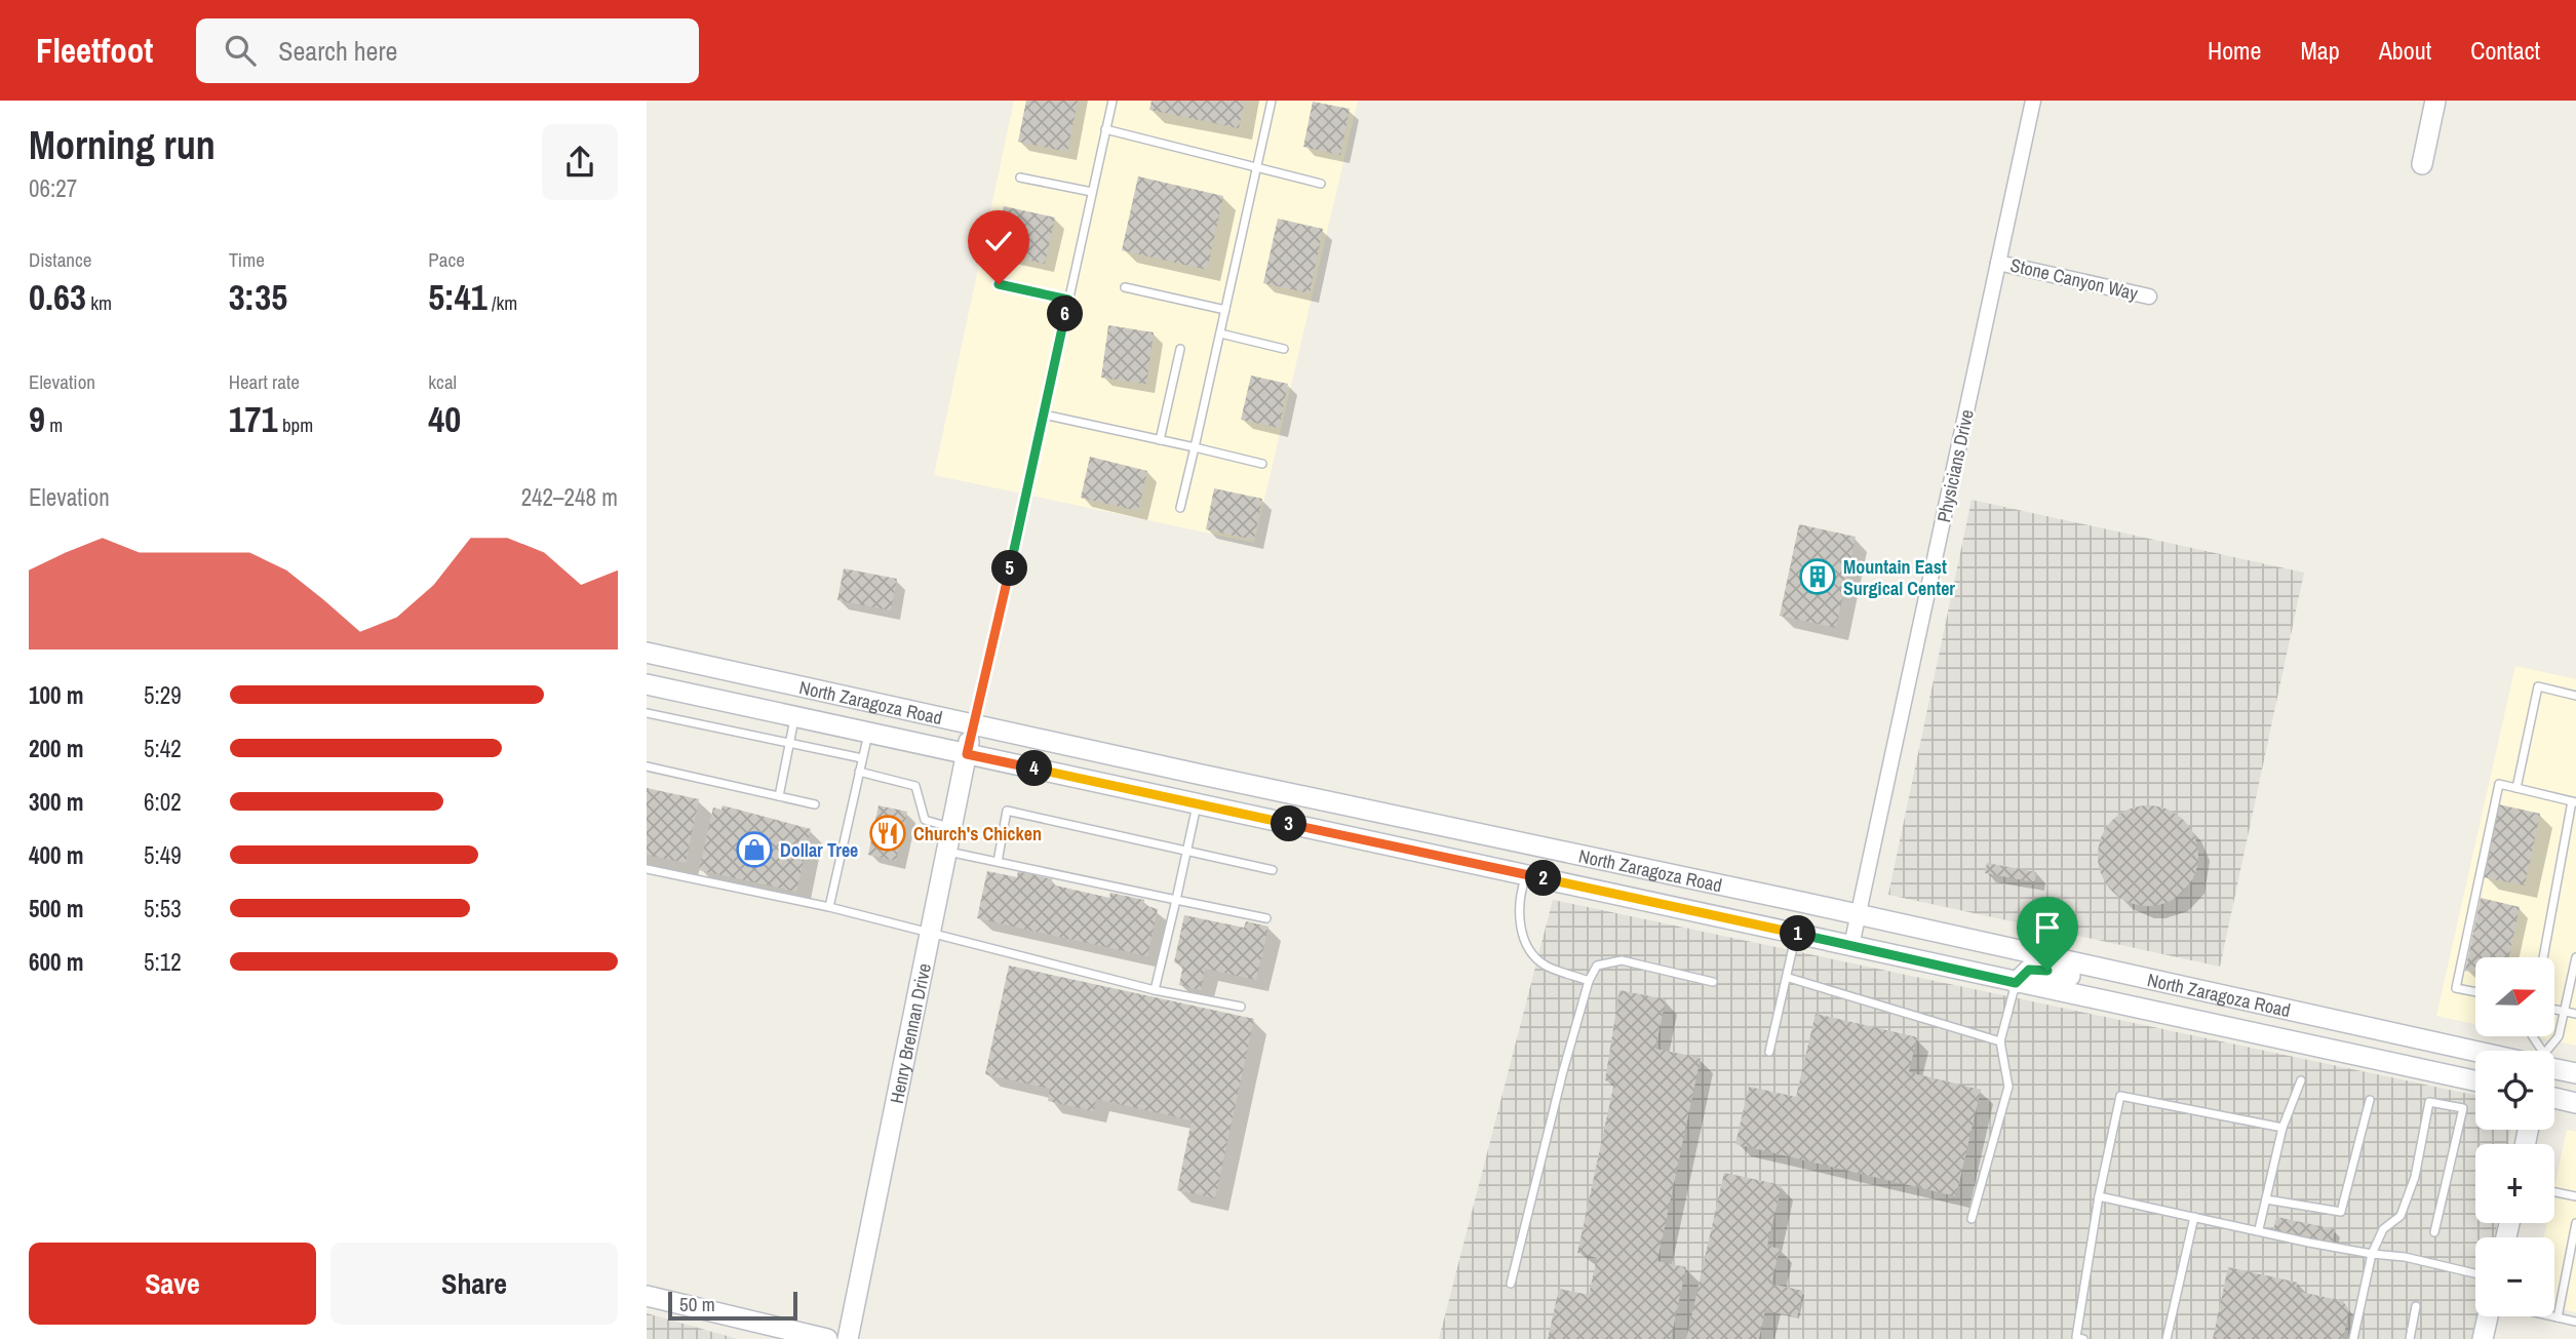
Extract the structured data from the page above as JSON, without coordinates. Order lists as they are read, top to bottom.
{
  "streets": {
    "main road": ["North Zaragoza Road", "Henry Brennan Drive"],
    "street": ["Stone Canyon Way", "Physicians Drive"]
  },
  "crossings": [
    ["Stone Canyon Way", "Physicians Drive"],
    ["Physicians Drive", "North Zaragoza Road"],
    ["North Zaragoza Road", "Henry Brennan Drive"]
  ],
  "places": {
    "building": ["Mountain East Surgical Center"],
    "restaurant": ["Church's Chicken"],
    "shop": ["Dollar Tree"]
  },
  "scale_bar": "50 m",
  "north": "right",
  "page": {
    "header": "Fleetfoot",
    "search": "Search here",
    "nav": [
      "Home",
      "Map",
      "About",
      "Contact"
    ],
    "heading": ["Morning run", "06:27"],
    "stats": [
      ["Distance", "0.63 km"],
      ["Time", "3:35"],
      ["Pace", "5:41 /km"],
      ["Elevation", "9 m"],
      ["Heart rate", "171 bpm"],
      ["kcal", "40"]
    ],
    "pins": [
      "6",
      "5",
      "4",
      "3",
      "2",
      "1"
    ],
    "chart": ["Elevation", "242–248 m"],
    "list": [
      {
        "name": "100 m",
        "note": "5:29"
      },
      {
        "name": "200 m",
        "note": "5:42"
      },
      {
        "name": "300 m",
        "note": "6:02"
      },
      {
        "name": "400 m",
        "note": "5:49"
      },
      {
        "name": "500 m",
        "note": "5:53"
      },
      {
        "name": "600 m",
        "note": "5:12"
      }
    ],
    "map_buttons": ["+", "−"],
    "buttons": ["Save", "Share"],
    "scale": "50 m"
  }
}
